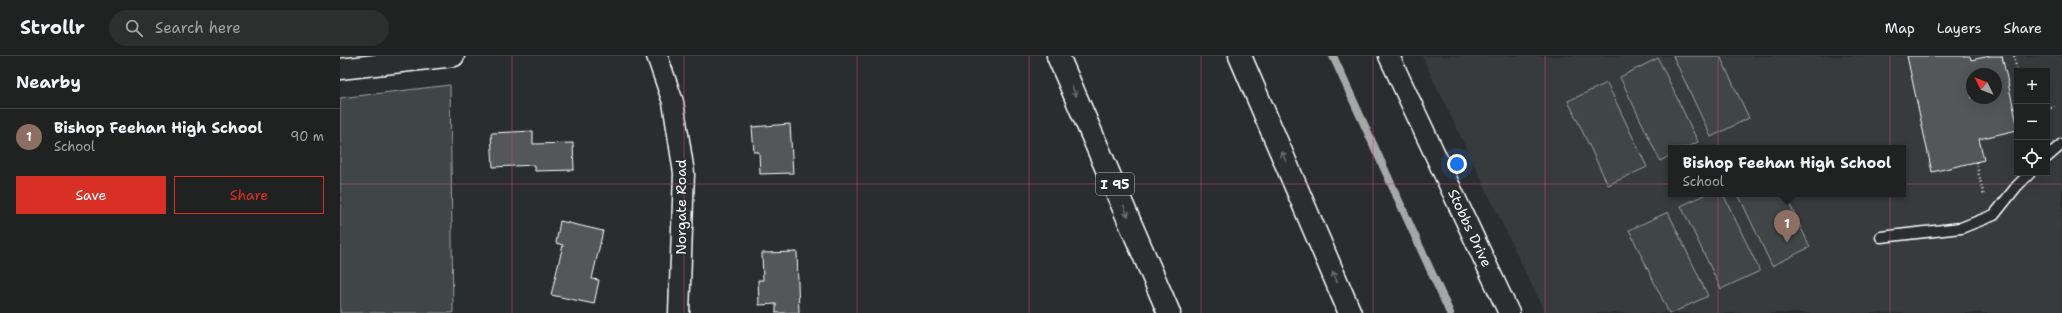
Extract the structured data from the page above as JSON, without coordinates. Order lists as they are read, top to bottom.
{
  "streets": {
    "highway": ["I 95"],
    "street": ["Norgate Road", "Stobbs Drive"]
  },
  "north": "top left",
  "page": {
    "header": "Strollr",
    "search": "Search here",
    "nav": ["Map", "Layers", "Share"],
    "heading": "Nearby",
    "map_buttons": ["+", "−"],
    "list": [
      {
        "mark": "1",
        "name": "Bishop Feehan High School",
        "note": "School",
        "value": "90 m"
      }
    ],
    "popup": ["Bishop Feehan High School", "School"],
    "buttons": ["Save", "Share"],
    "pins": "1"
  }
}
